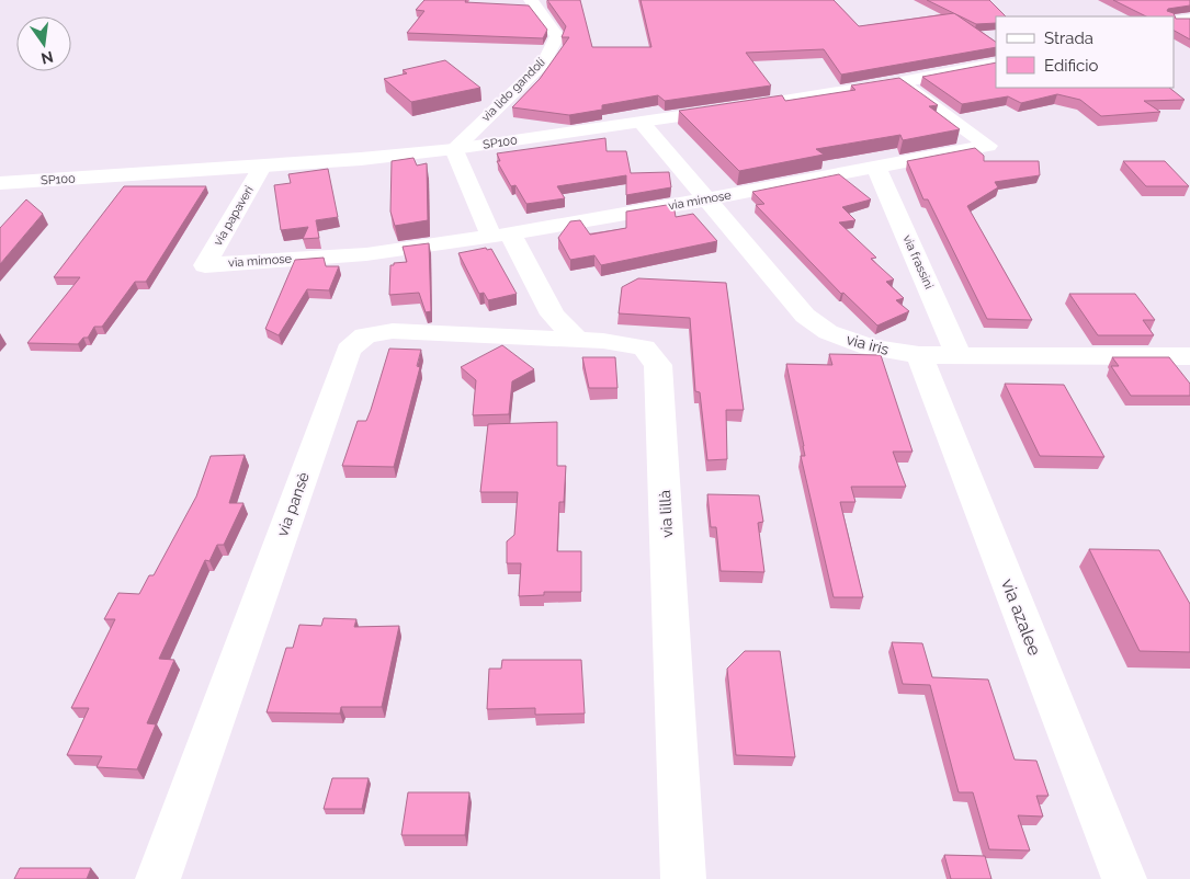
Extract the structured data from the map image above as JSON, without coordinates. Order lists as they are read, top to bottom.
{
  "streets": {
    "street": [
      "via lido gandoli",
      "SP100",
      "via mimose",
      "via papaveri",
      "via frassini",
      "via iris",
      "via pansè",
      "via lillà",
      "via azalee"
    ]
  },
  "crossings": [
    ["via lido gandoli", "SP100"],
    ["SP100", "via mimose"],
    ["SP100", "via papaveri"],
    ["SP100", "via iris"],
    ["via mimose", "via papaveri"],
    ["via mimose", "via frassini"],
    ["via mimose", "via iris"],
    ["via frassini", "via iris"],
    ["via iris", "via azalee"],
    ["via pansè", "via lillà"]
  ],
  "legend": ["Strada", "Edificio"],
  "north": "bottom"
}
